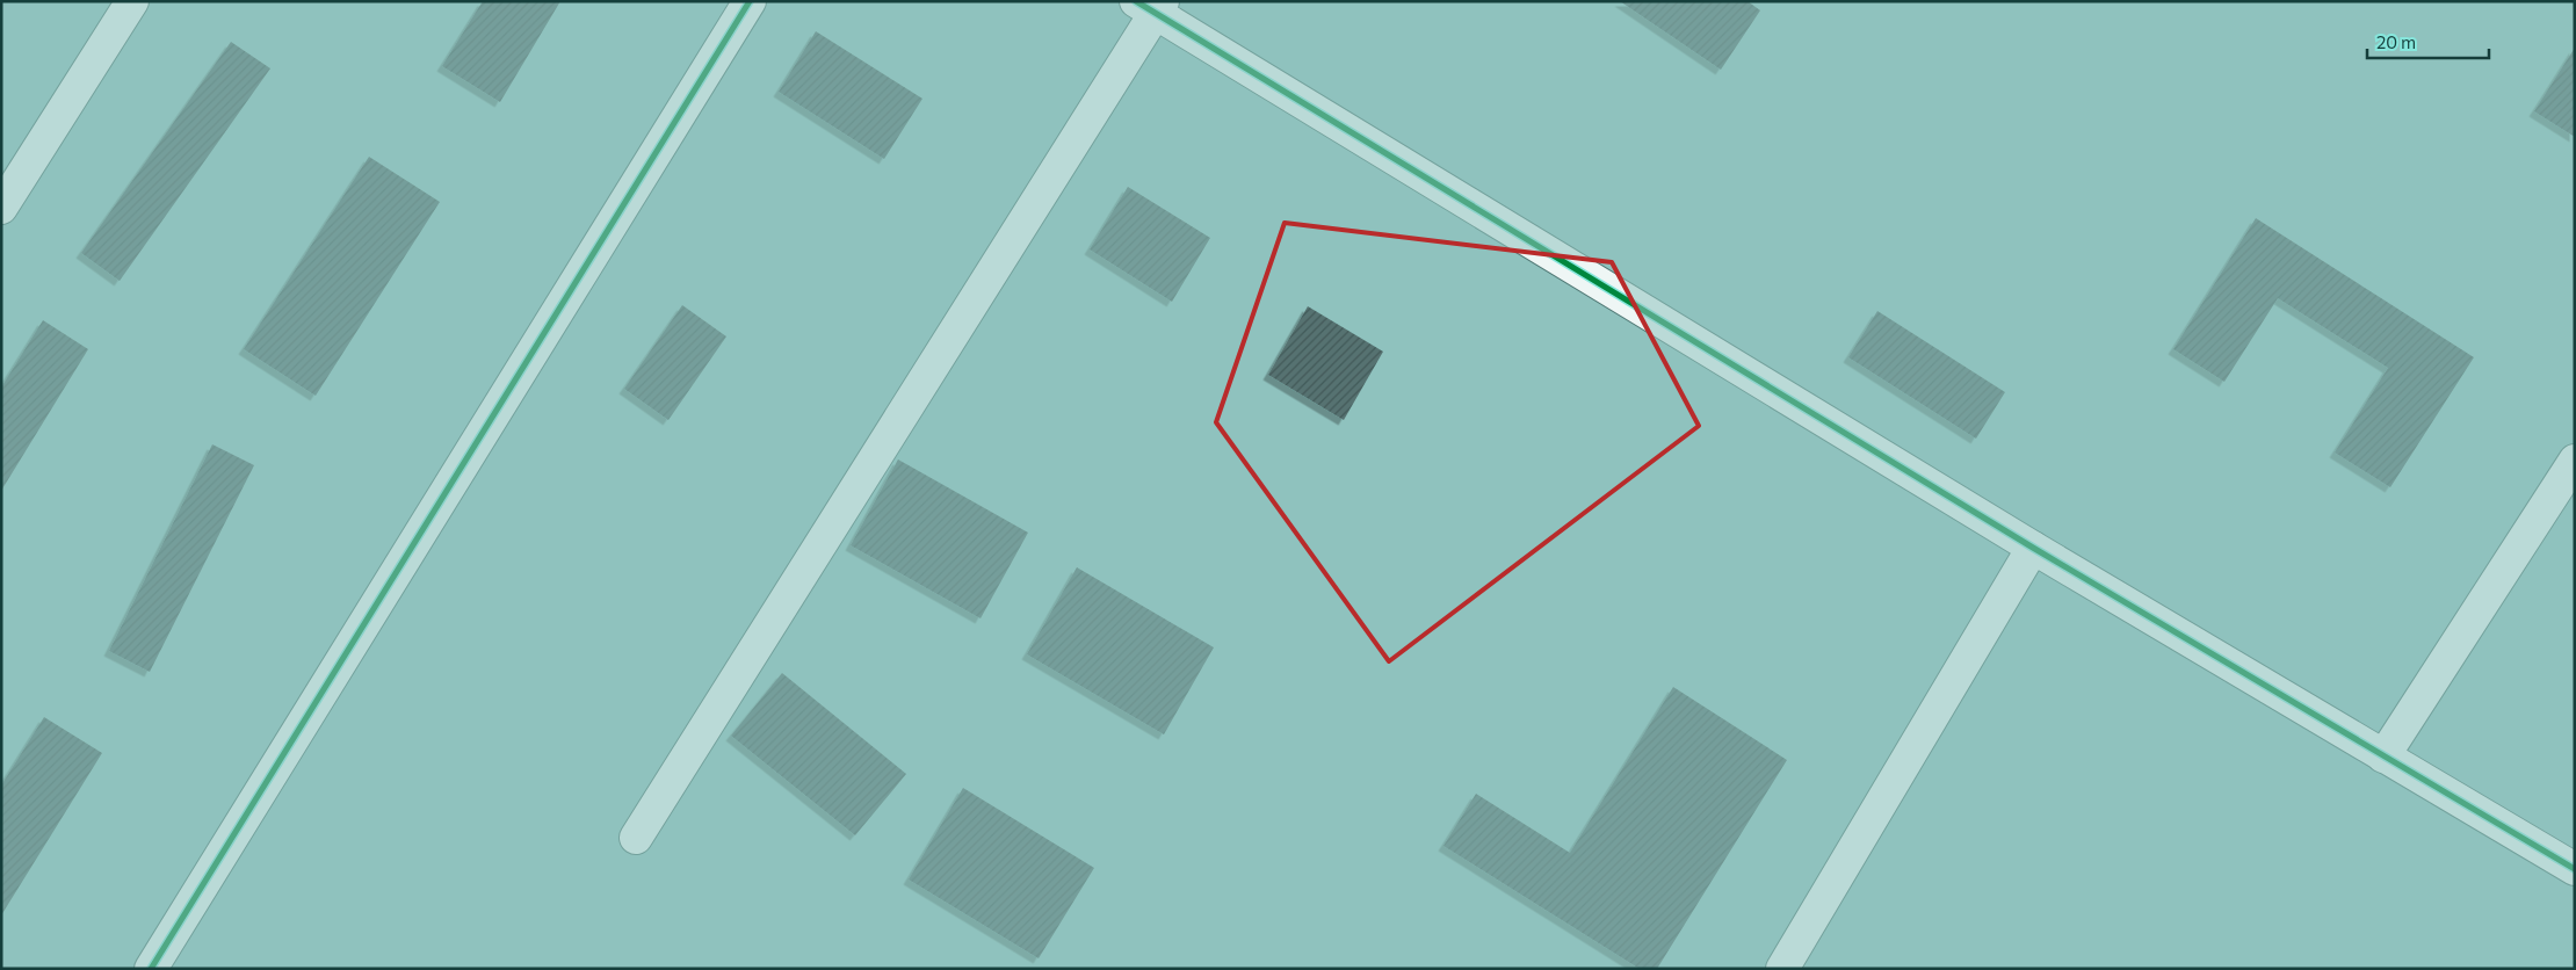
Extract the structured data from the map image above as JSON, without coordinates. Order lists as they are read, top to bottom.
{
  "scale_bar": "20 m"
}
